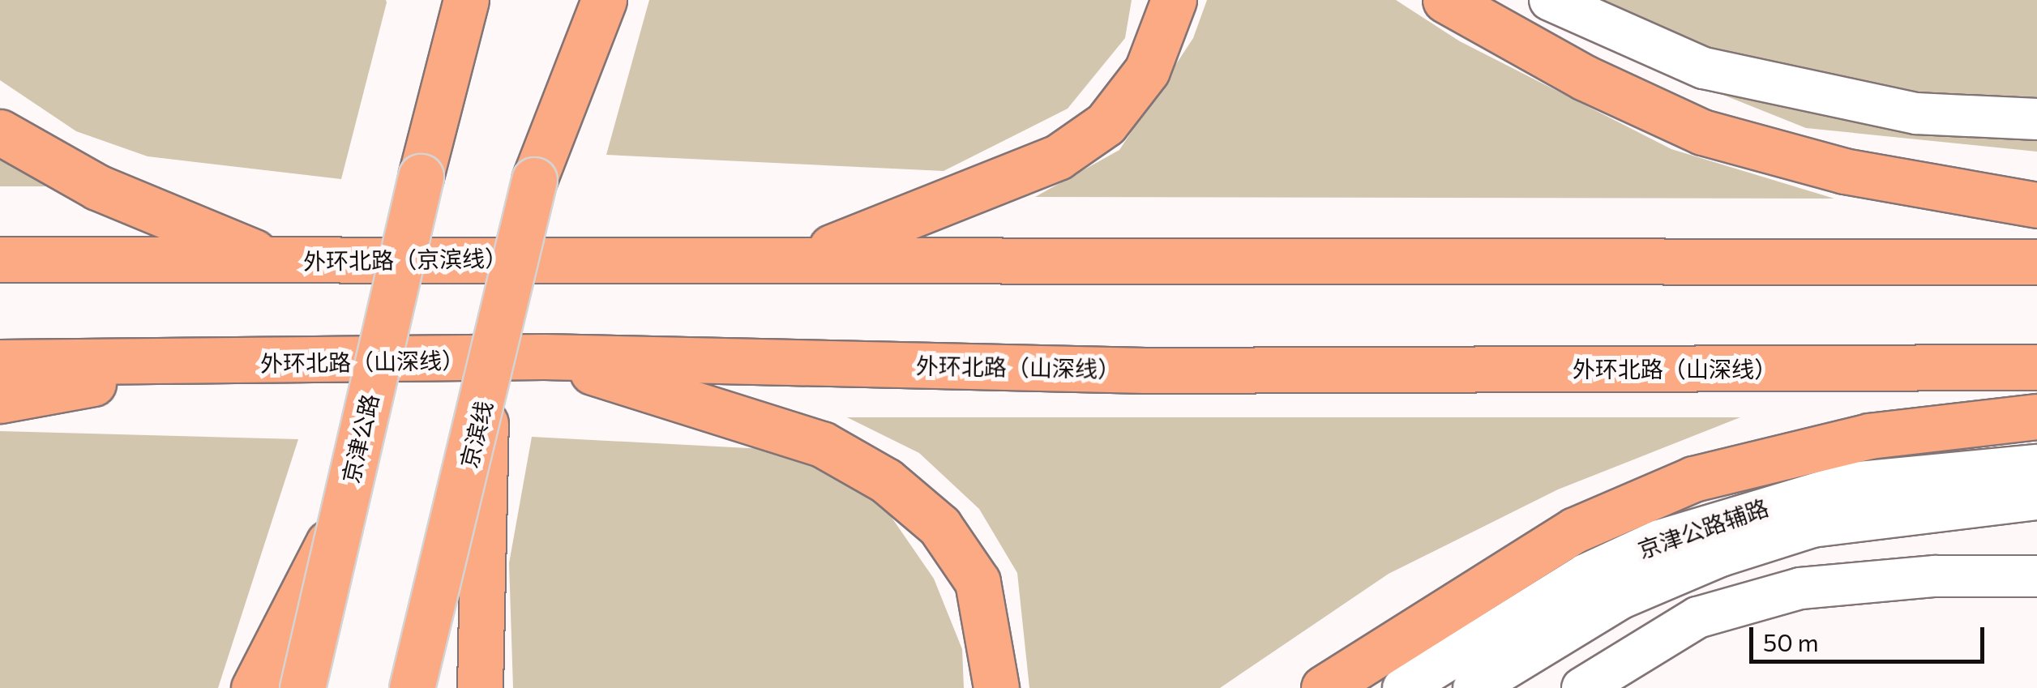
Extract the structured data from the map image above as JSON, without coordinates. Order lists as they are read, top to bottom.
{
  "streets": {
    "highway": [
      "外环北路（京滨线）",
      "外环北路（山深线）",
      "京滨线",
      "京津公路"
    ],
    "street": ["京津公路辅路"]
  },
  "scale_bar": "50 m"
}
